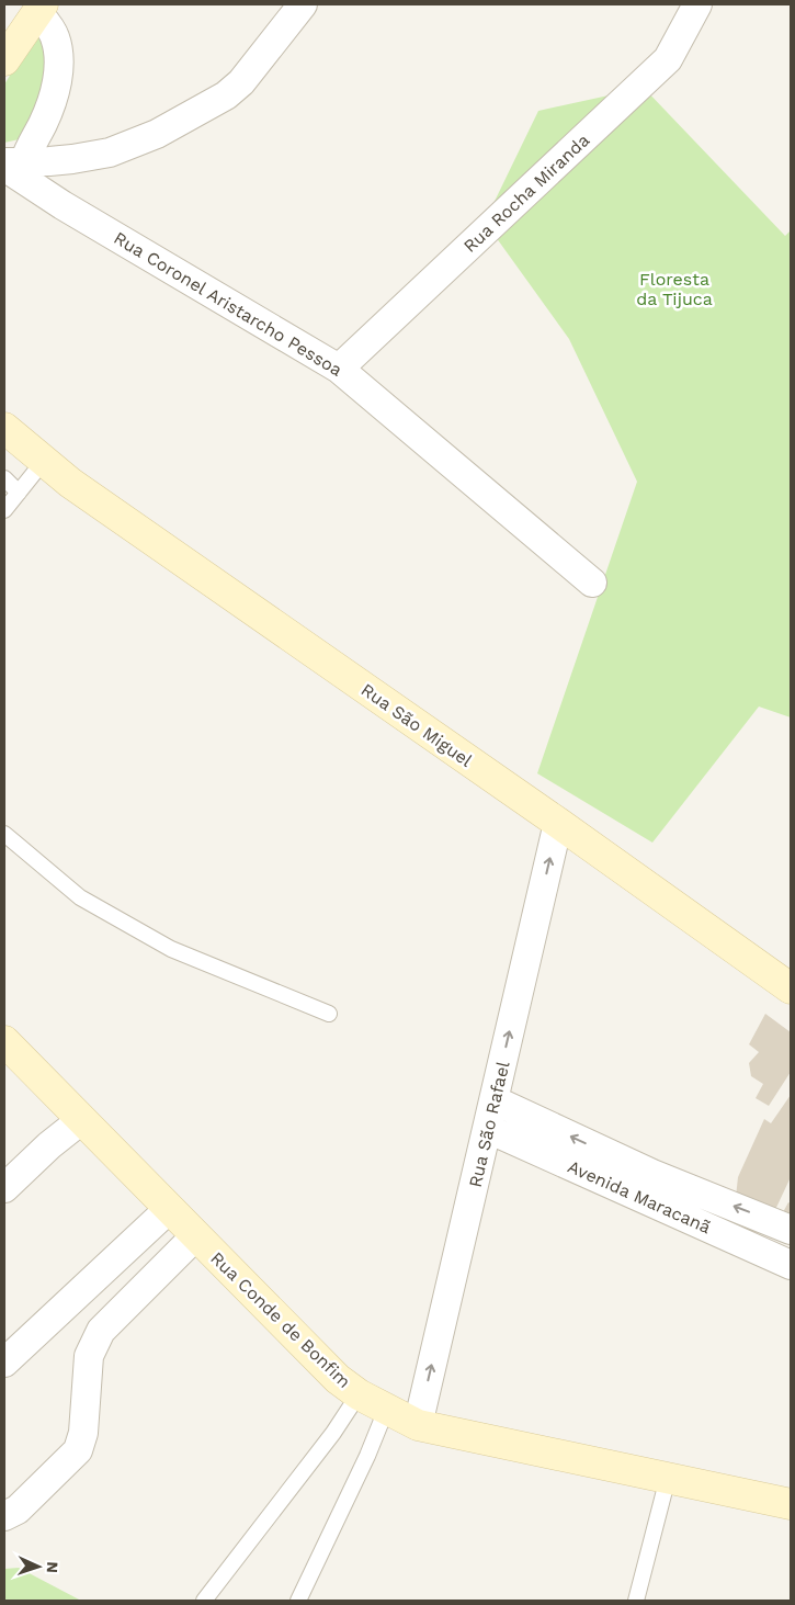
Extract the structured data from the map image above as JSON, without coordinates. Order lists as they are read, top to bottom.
{
  "streets": {
    "street": [
      "Rua Rocha Miranda",
      "Rua Coronel Aristarcho Pessoa",
      "Rua São Miguel",
      "Rua São Rafael",
      "Avenida Maracanã",
      "Rua Conde de Bonfim"
    ]
  },
  "crossings": [
    ["Rua Rocha Miranda", "Rua Coronel Aristarcho Pessoa"],
    ["Rua São Miguel", "Rua São Rafael"],
    ["Rua São Rafael", "Avenida Maracanã"],
    ["Rua São Rafael", "Rua Conde de Bonfim"]
  ],
  "one_way": ["Rua São Rafael"],
  "parks": ["Floresta da Tijuca"],
  "north": "right"
}
